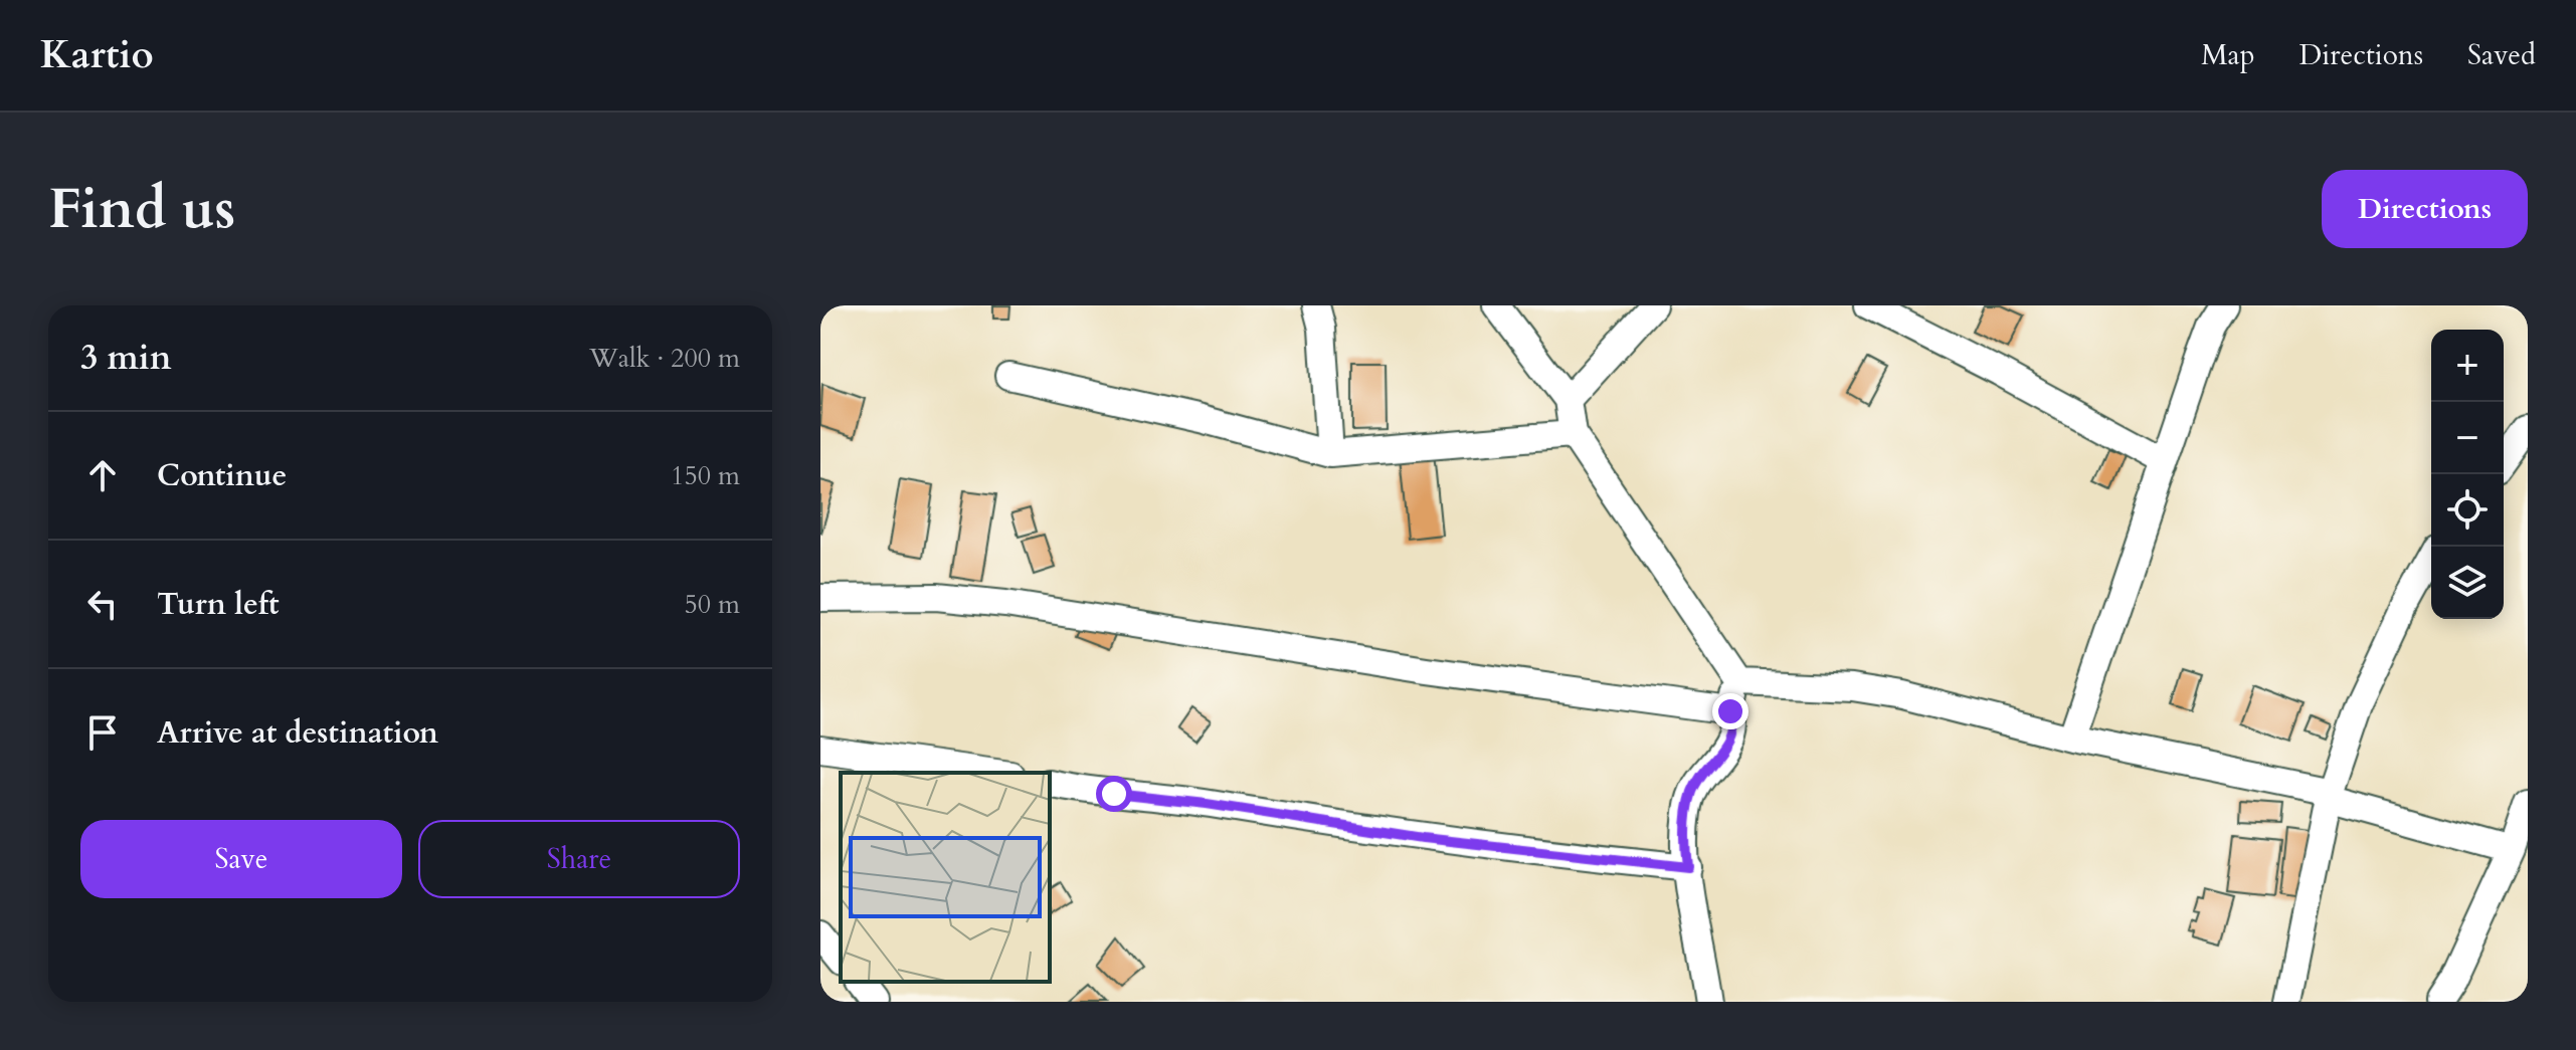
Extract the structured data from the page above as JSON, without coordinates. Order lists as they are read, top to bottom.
{
  "page": {
    "header": "Kartio",
    "nav": ["Map", "Directions", "Saved"],
    "buttons": [
      "Directions",
      ["Save", "Share"]
    ],
    "title": "Find us",
    "heading": ["3 min", "Walk · 200 m"],
    "map_buttons": ["+", "−"],
    "list": [
      ["Continue", "150 m"],
      ["Turn left", "50 m"],
      "Arrive at destination"
    ]
  }
}
